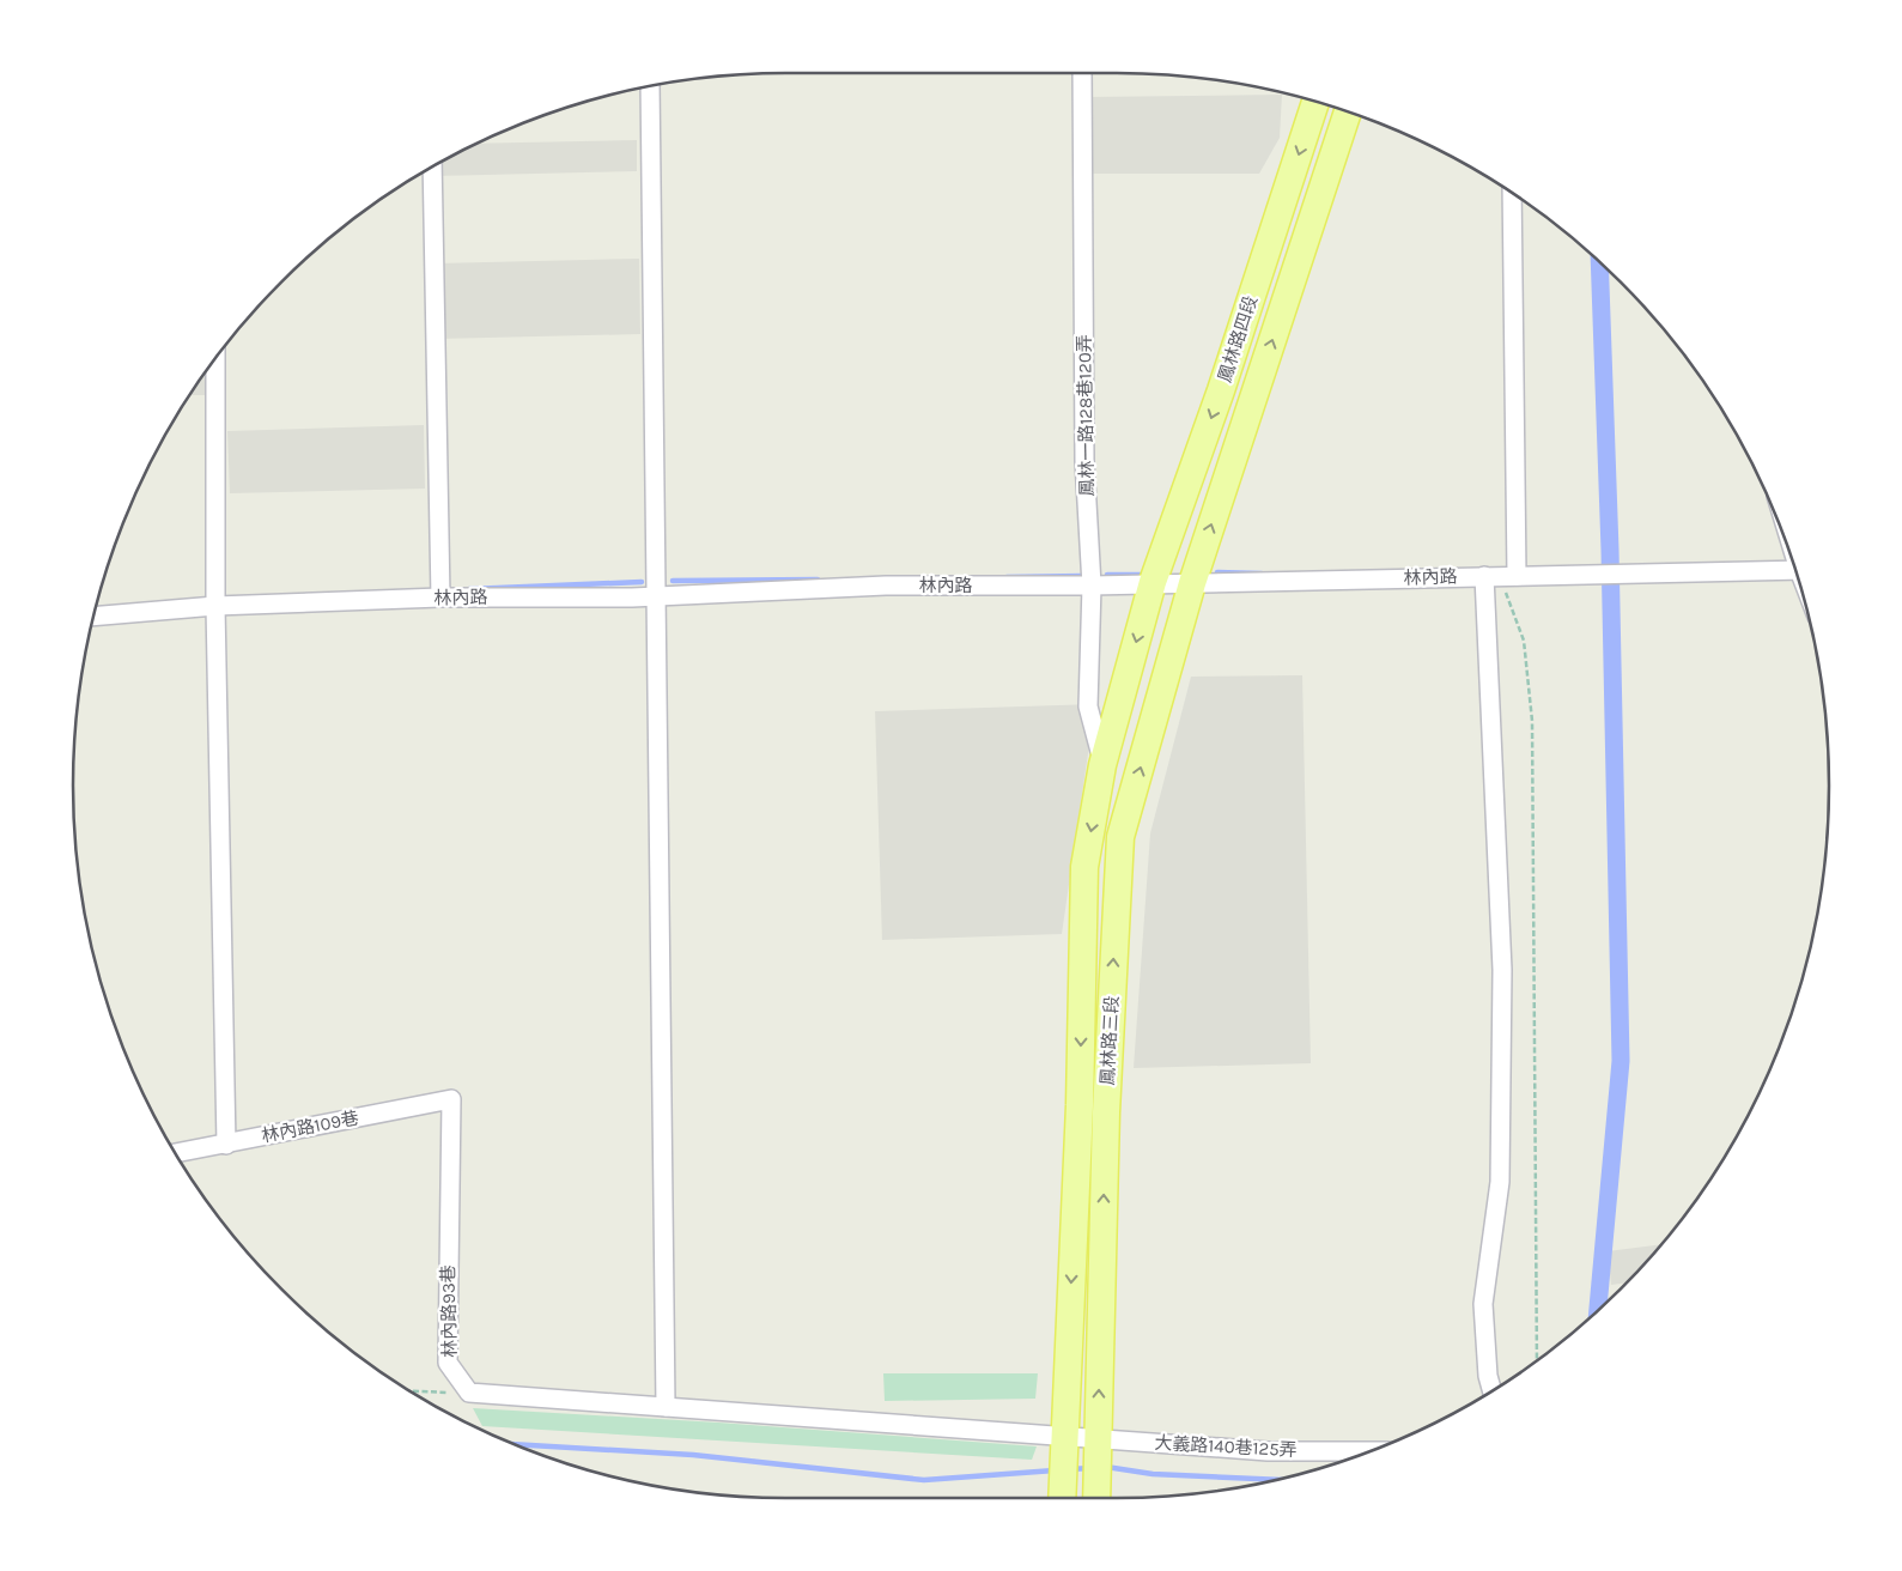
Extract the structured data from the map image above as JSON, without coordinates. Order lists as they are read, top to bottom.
{
  "streets": {
    "main road": ["鳳林路四段", "鳳林路三段"],
    "street": [
      "鳳林一路128巷120弄",
      "林內路",
      "林內路109巷",
      "林內路93巷",
      "大義路140巷125弄"
    ]
  },
  "crossings": [
    ["鳳林路四段", "林內路"],
    ["鳳林路四段", "鳳林路三段"],
    ["鳳林一路128巷120弄", "林內路"],
    ["鳳林一路128巷120弄", "鳳林路三段"],
    ["林內路", "鳳林路三段"],
    ["鳳林路三段", "大義路140巷125弄"],
    ["林內路109巷", "林內路93巷"]
  ]
}
